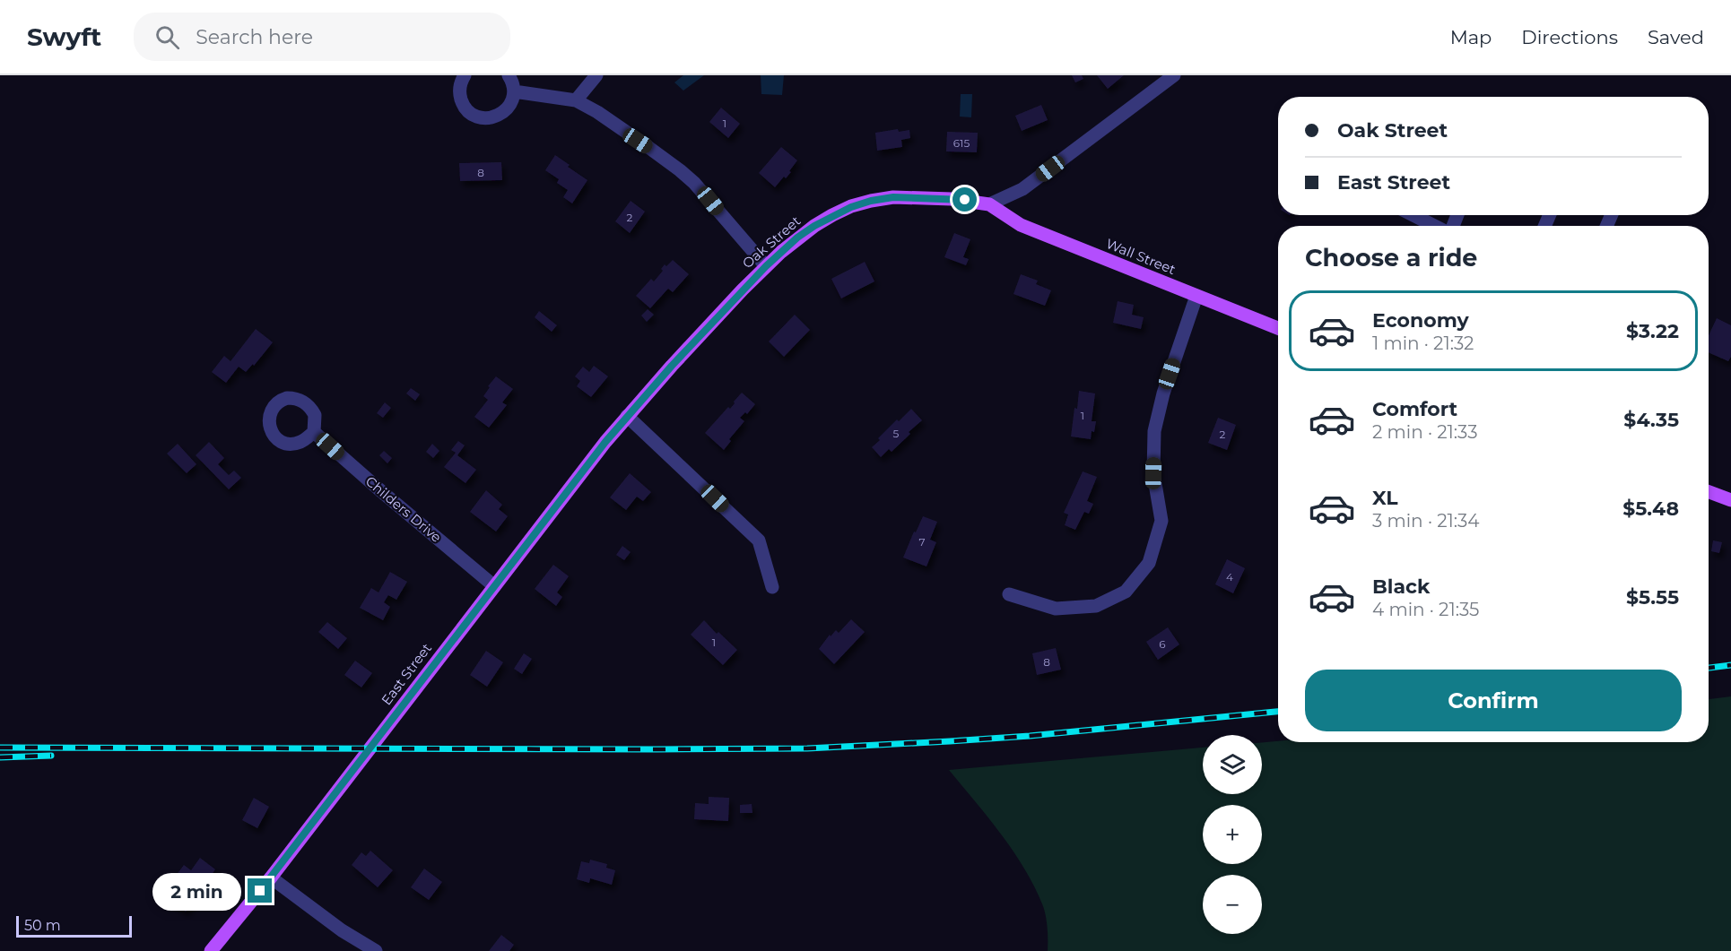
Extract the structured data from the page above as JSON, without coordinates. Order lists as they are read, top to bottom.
{
  "streets": {
    "main road": ["Oak Street", "Wall Street", "East Street"],
    "street": ["Childers Drive"]
  },
  "crossings": [
    ["Oak Street", "Wall Street"],
    ["Oak Street", "East Street"],
    ["Childers Drive", "East Street"]
  ],
  "house_numbers": [
    "1",
    "615",
    "8",
    "2",
    "1",
    "5",
    "2",
    "7",
    "4",
    "1",
    "6",
    "8"
  ],
  "scale_bar": "50 m",
  "page": {
    "header": "Swyft",
    "search": "Search here",
    "nav": ["Map", "Directions", "Saved"],
    "banner": ["Oak Street", "East Street"],
    "heading": "Choose a ride",
    "list": [
      {
        "name": "Economy",
        "note": "1 min · 21:32",
        "value": "$3.22"
      },
      {
        "name": "Comfort",
        "note": "2 min · 21:33",
        "value": "$4.35"
      },
      {
        "name": "XL",
        "note": "3 min · 21:34",
        "value": "$5.48"
      },
      {
        "name": "Black",
        "note": "4 min · 21:35",
        "value": "$5.55"
      }
    ],
    "buttons": "Confirm",
    "map_buttons": ["+", "−"],
    "bubble": "2 min",
    "scale": "50 m"
  }
}
